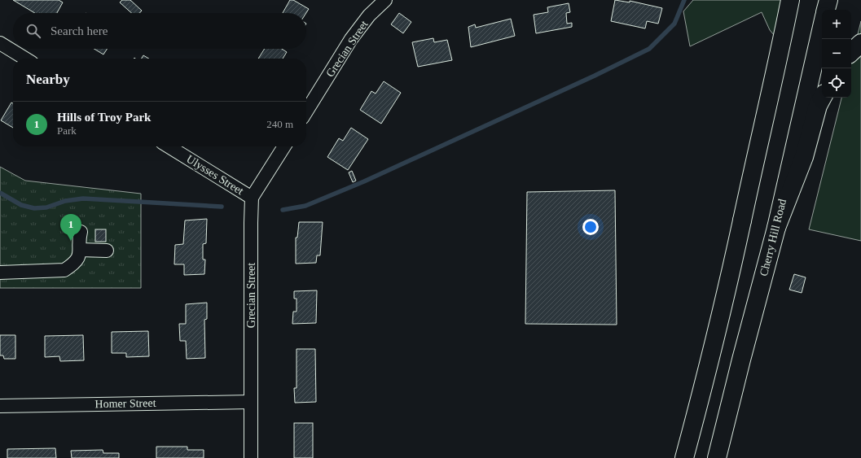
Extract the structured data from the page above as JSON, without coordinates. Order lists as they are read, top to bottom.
{
  "streets": {
    "main road": ["Cherry Hill Road"],
    "street": ["Grecian Street", "Ulysses Street", "Homer Street"]
  },
  "crossings": [
    ["Grecian Street", "Ulysses Street"],
    ["Grecian Street", "Homer Street"]
  ],
  "page": {
    "map_buttons": ["+", "−"],
    "search": "Search here",
    "heading": "Nearby",
    "list": [
      {
        "mark": "1",
        "name": "Hills of Troy Park",
        "note": "Park",
        "value": "240 m"
      }
    ],
    "pins": "1"
  }
}
